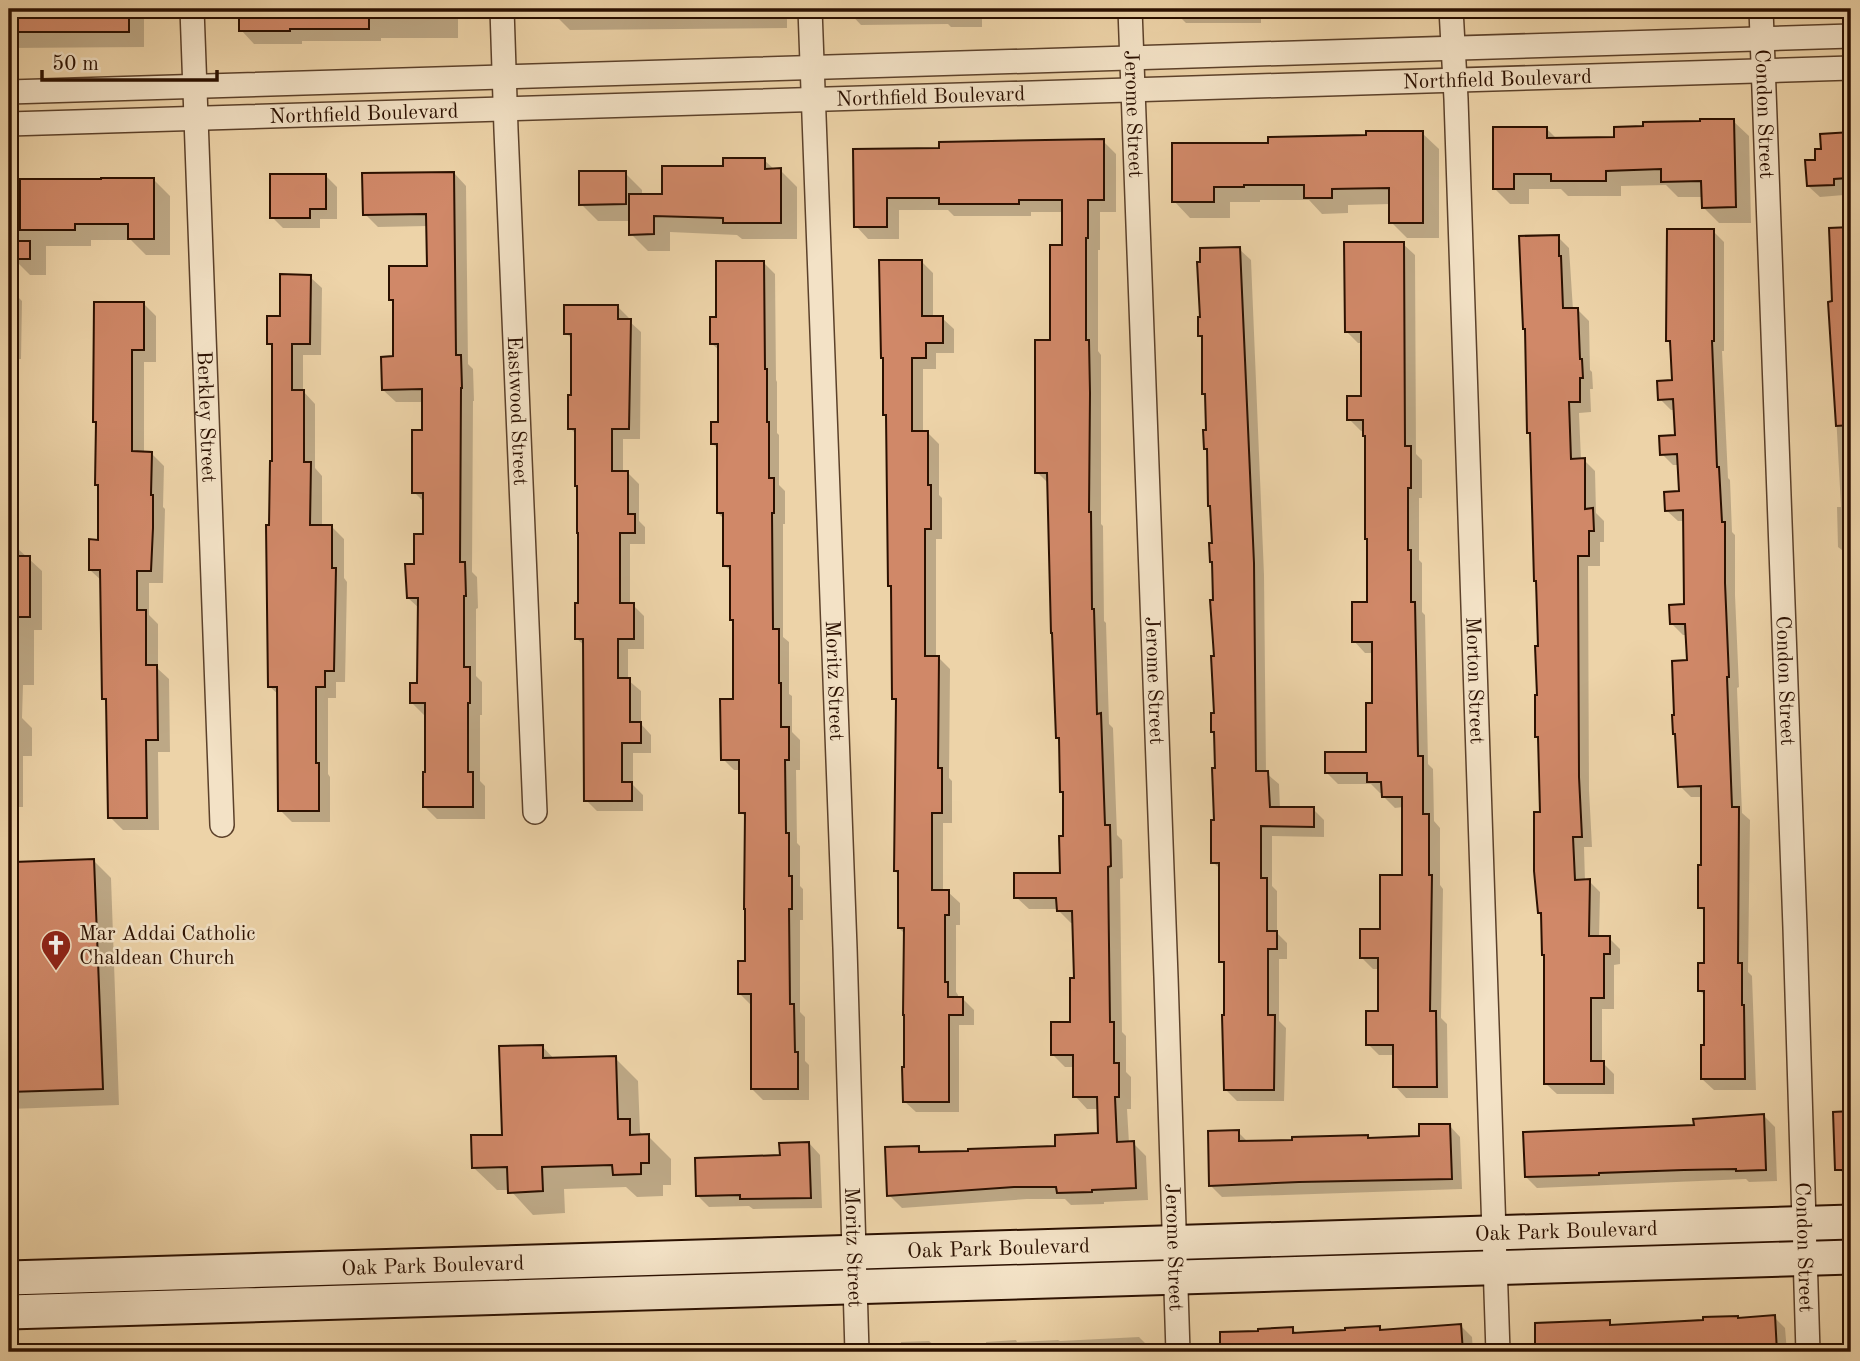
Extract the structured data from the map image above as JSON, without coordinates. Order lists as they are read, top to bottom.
{
  "streets": {
    "street": [
      "Northfield Boulevard",
      "Jerome Street",
      "Condon Street",
      "Eastwood Street",
      "Berkley Street",
      "Moritz Street",
      "Morton Street",
      "Oak Park Boulevard"
    ]
  },
  "crossings": [
    ["Northfield Boulevard", "Jerome Street"],
    ["Northfield Boulevard", "Condon Street"],
    ["Northfield Boulevard", "Eastwood Street"],
    ["Northfield Boulevard", "Berkley Street"],
    ["Northfield Boulevard", "Moritz Street"],
    ["Northfield Boulevard", "Morton Street"],
    ["Jerome Street", "Oak Park Boulevard"],
    ["Condon Street", "Oak Park Boulevard"],
    ["Moritz Street", "Oak Park Boulevard"],
    ["Morton Street", "Oak Park Boulevard"]
  ],
  "places": {
    "church": ["Mar Addai Catholic Chaldean Church"]
  },
  "scale_bar": "50 m"
}
